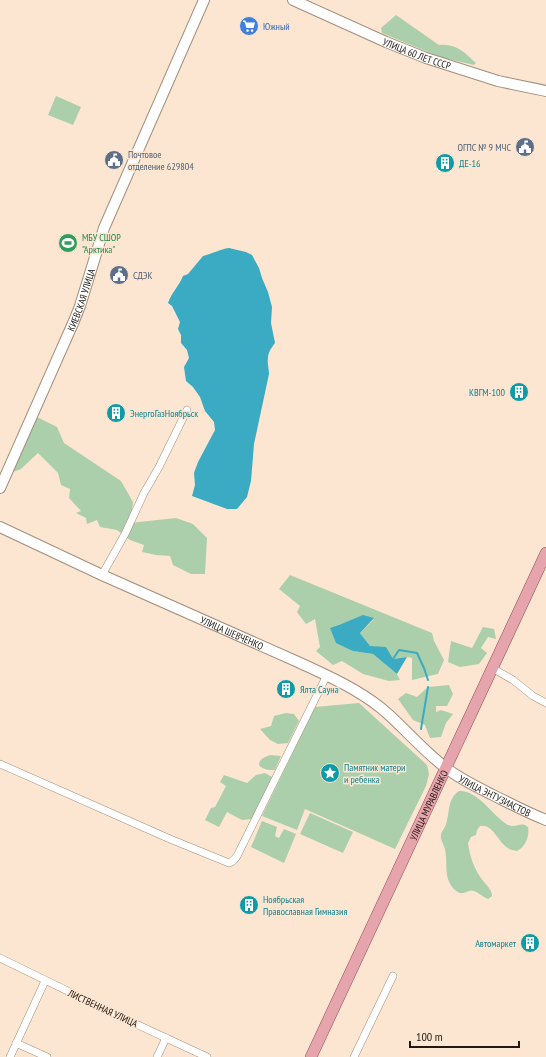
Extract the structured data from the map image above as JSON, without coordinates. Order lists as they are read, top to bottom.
{
  "streets": {
    "main road": ["УЛИЦА МУРАВЛЕНКО"],
    "street": [
      "УЛИЦА 60 ЛЕТ СССР",
      "КИЕВСКАЯ УЛИЦА",
      "УЛИЦА ШЕВЧЕНКО",
      "УЛИЦА ЭНТУЗИАСТОВ",
      "ЛИСТВЕННАЯ УЛИЦА"
    ]
  },
  "crossings": [
    ["УЛИЦА ШЕВЧЕНКО", "УЛИЦА ЭНТУЗИАСТОВ"],
    ["УЛИЦА ШЕВЧЕНКО", "УЛИЦА МУРАВЛЕНКО"],
    ["УЛИЦА ЭНТУЗИАСТОВ", "УЛИЦА МУРАВЛЕНКО"]
  ],
  "places": {
    "supermarket": ["Южный"],
    "public building": ["ОГПС № 9 МЧС", "Почтовое отделение 629804", "СДЭК"],
    "building": [
      "ДЕ-16",
      "КВГМ-100",
      "ЭнергоГазНоябрьск",
      "Ялта Сауна",
      "Ноябрьская Православная Гимназия",
      "Автомаркет"
    ],
    "sports": ["МБУ СШОР \"Арктика\""],
    "place": ["Памятник матери и ребенка"]
  },
  "scale_bar": "100 m"
}
